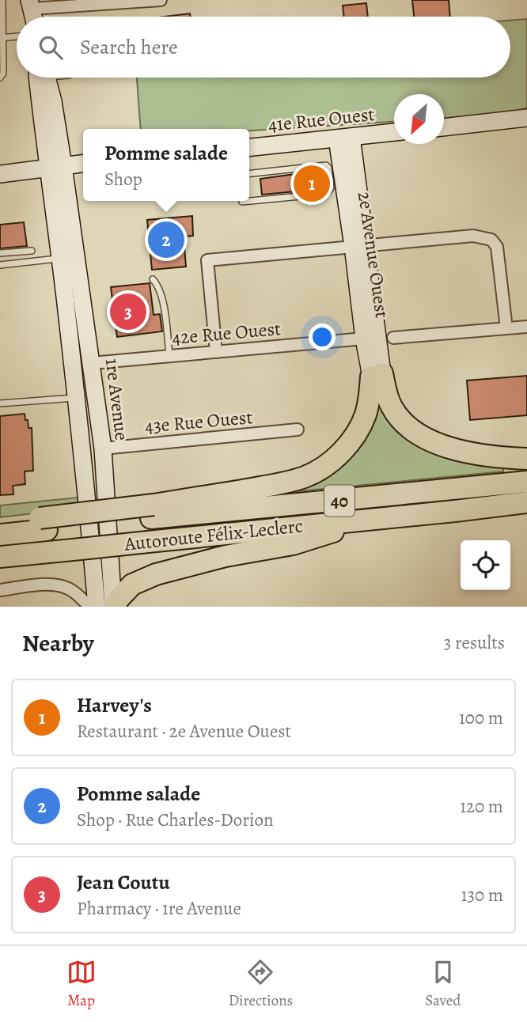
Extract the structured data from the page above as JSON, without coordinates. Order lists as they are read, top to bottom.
{
  "streets": {
    "highway": ["40", "Autoroute Félix-Leclerc"],
    "street": [
      "41e Rue Ouest",
      "2e Avenue Ouest",
      "42e Rue Ouest",
      "1re Avenue",
      "43e Rue Ouest"
    ]
  },
  "crossings": [
    ["41e Rue Ouest", "2e Avenue Ouest"],
    ["2e Avenue Ouest", "42e Rue Ouest"],
    ["42e Rue Ouest", "1re Avenue"],
    ["1re Avenue", "43e Rue Ouest"]
  ],
  "north": "bottom left",
  "page": {
    "search": "Search here",
    "popup": ["Pomme salade", "Shop"],
    "pins": ["1", "2", "3"],
    "heading": ["Nearby", "3 results"],
    "list": [
      {
        "mark": "1",
        "name": "Harvey's",
        "note": "Restaurant · 2e Avenue Ouest",
        "value": "100 m"
      },
      {
        "mark": "2",
        "name": "Pomme salade",
        "note": "Shop · Rue Charles-Dorion",
        "value": "120 m"
      },
      {
        "mark": "3",
        "name": "Jean Coutu",
        "note": "Pharmacy · 1re Avenue",
        "value": "130 m"
      }
    ],
    "nav": ["Map", "Directions", "Saved"]
  }
}
